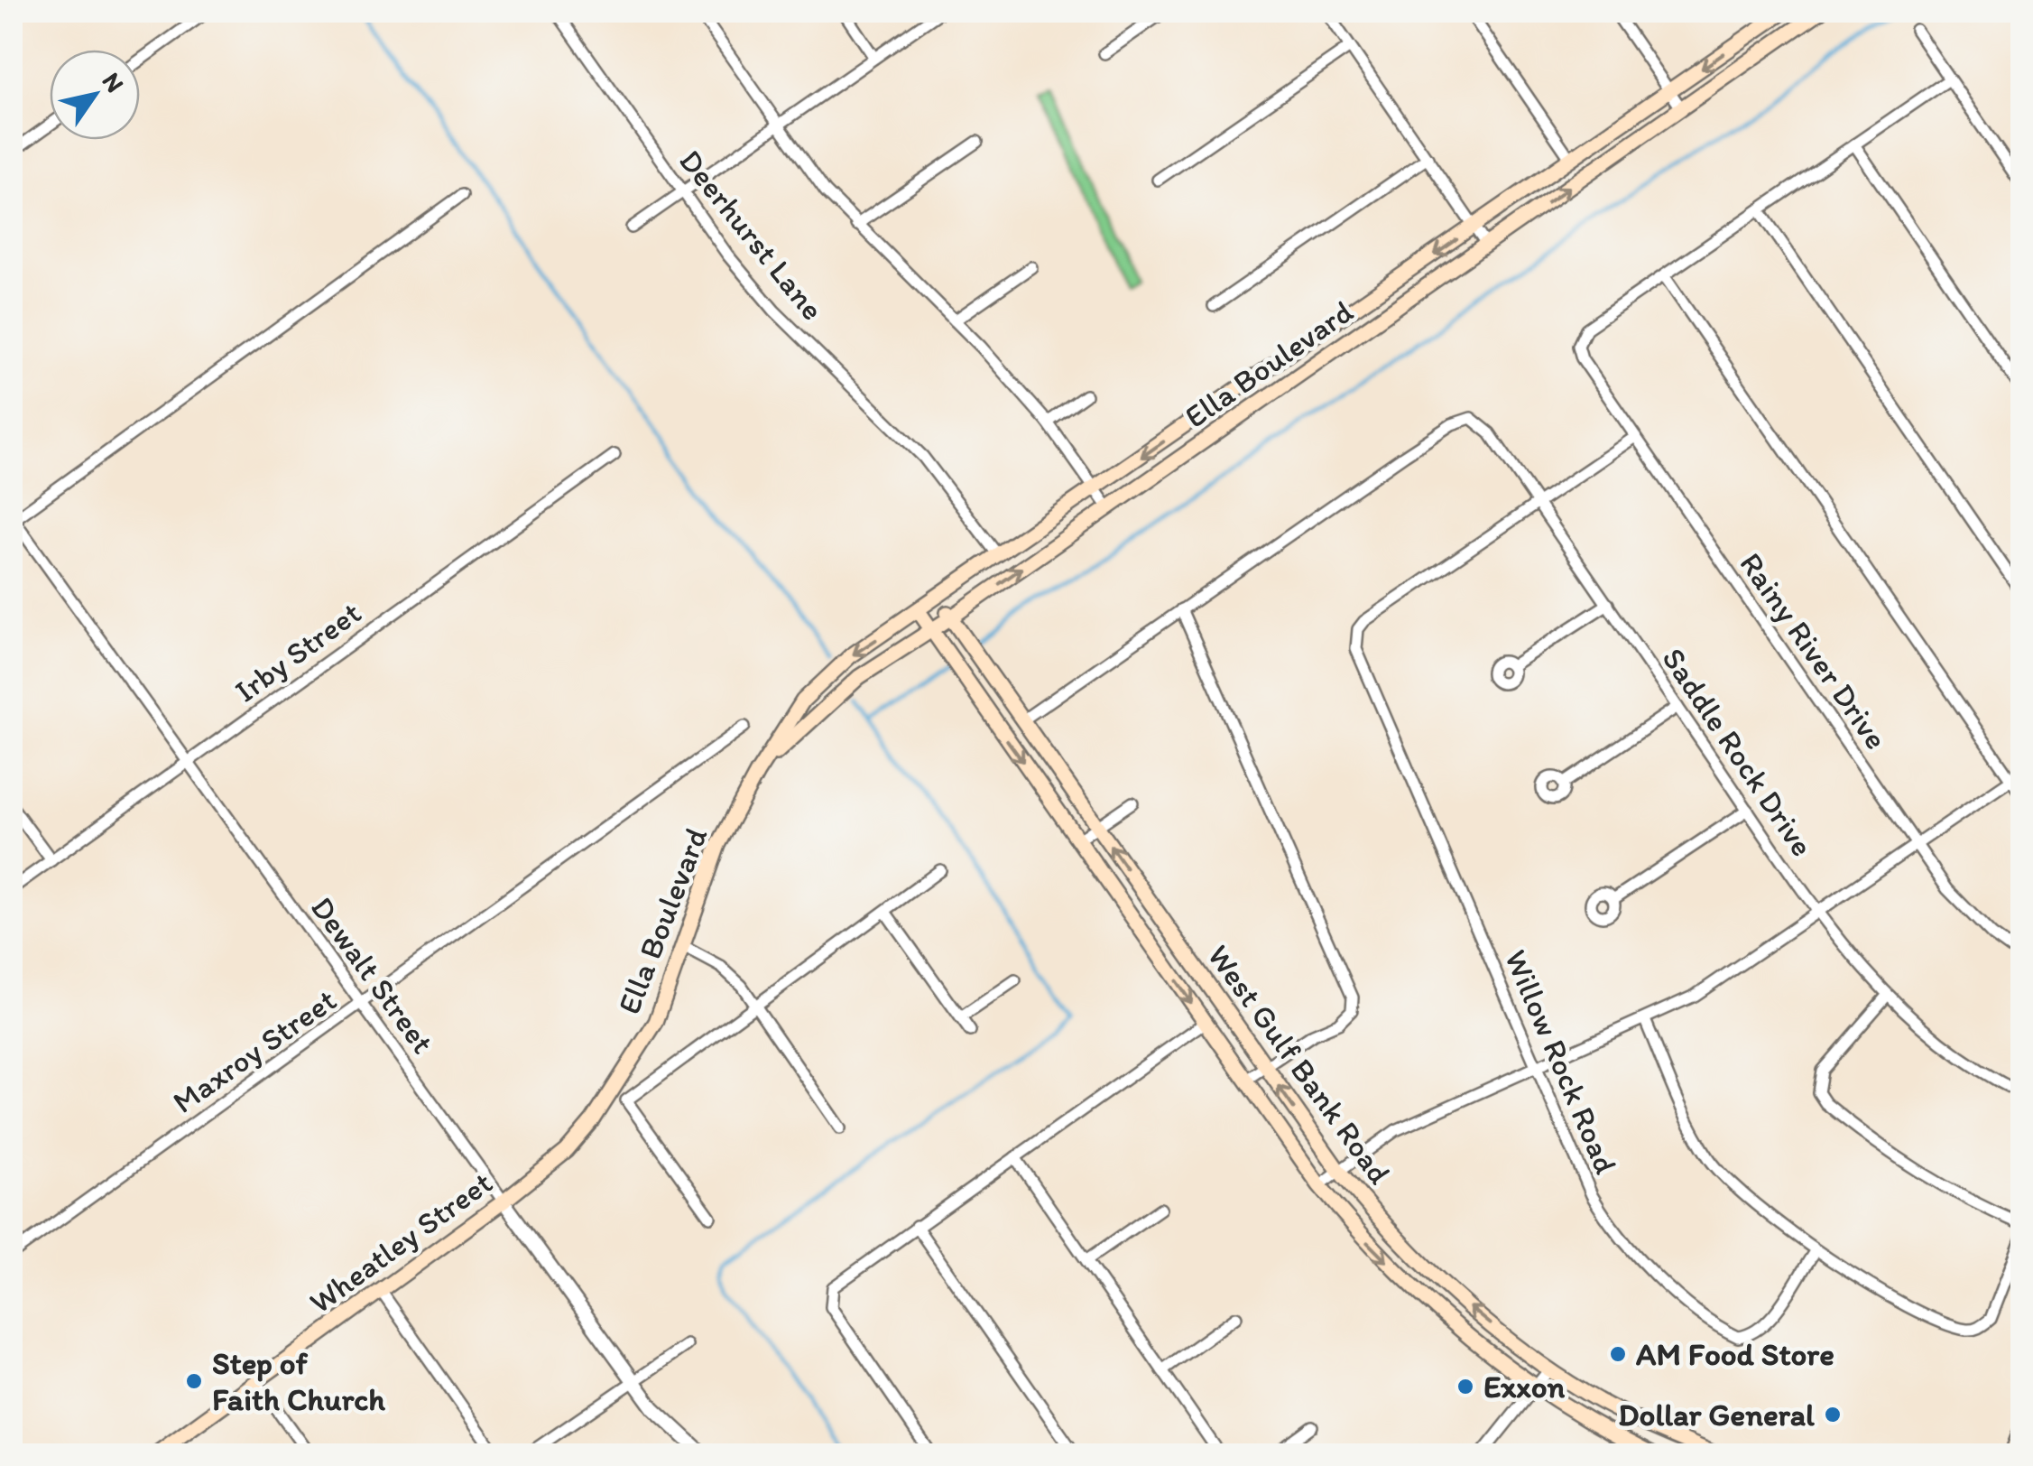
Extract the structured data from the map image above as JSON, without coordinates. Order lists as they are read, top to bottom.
{
  "streets": {
    "main road": ["Ella Boulevard", "West Gulf Bank Road", "Wheatley Street"],
    "street": [
      "Deerhurst Lane",
      "Rainy River Drive",
      "Irby Street",
      "Saddle Rock Drive",
      "Dewalt Street",
      "Maxroy Street",
      "Willow Rock Road"
    ]
  },
  "crossings": [
    ["Deerhurst Lane", "Ella Boulevard"],
    ["Ella Boulevard", "West Gulf Bank Road"],
    ["Ella Boulevard", "Wheatley Street"],
    ["Irby Street", "Dewalt Street"],
    ["Saddle Rock Drive", "Willow Rock Road"],
    ["Dewalt Street", "Maxroy Street"],
    ["Dewalt Street", "Wheatley Street"]
  ],
  "places": [
    "AM Food Store",
    "Step of Faith Church",
    "Exxon",
    "Dollar General"
  ],
  "north": "top right"
}
